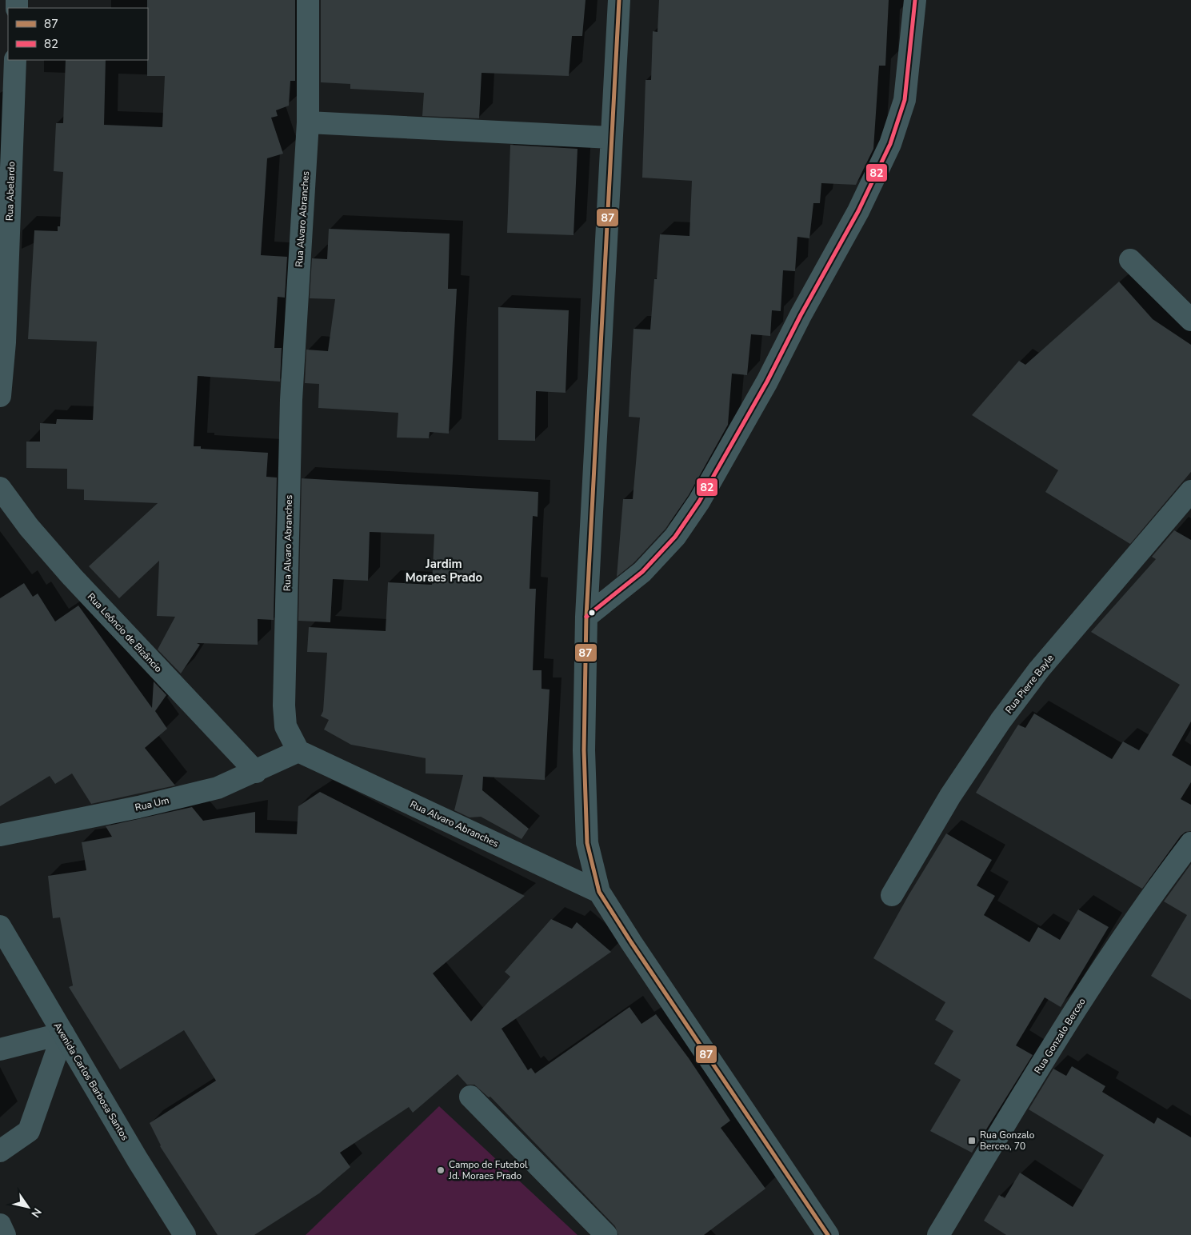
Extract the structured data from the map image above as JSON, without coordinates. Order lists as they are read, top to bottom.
{
  "streets": {
    "main road": ["Avenida Carlos Barbosa Santos"],
    "street": [
      "Rua Abelardo",
      "Rua Alvaro Abranches",
      "Rua Leôncio de Bizâncio",
      "Rua Pierre Bayle",
      "Rua Um",
      "Rua Gonzalo Berceo"
    ]
  },
  "crossings": [
    ["Rua Alvaro Abranches", "Rua Um"],
    ["Rua Leôncio de Bizâncio", "Rua Um"]
  ],
  "districts": ["Jardim Moraes Prado"],
  "places": {
    "transit": ["Rua Gonzalo Berceo, 70"],
    "other": ["Campo de Futebol Jd. Moraes Prado"]
  },
  "lines": ["transit line 87", "transit line 82"],
  "legend": ["87", "82"],
  "north": "bottom right"
}
